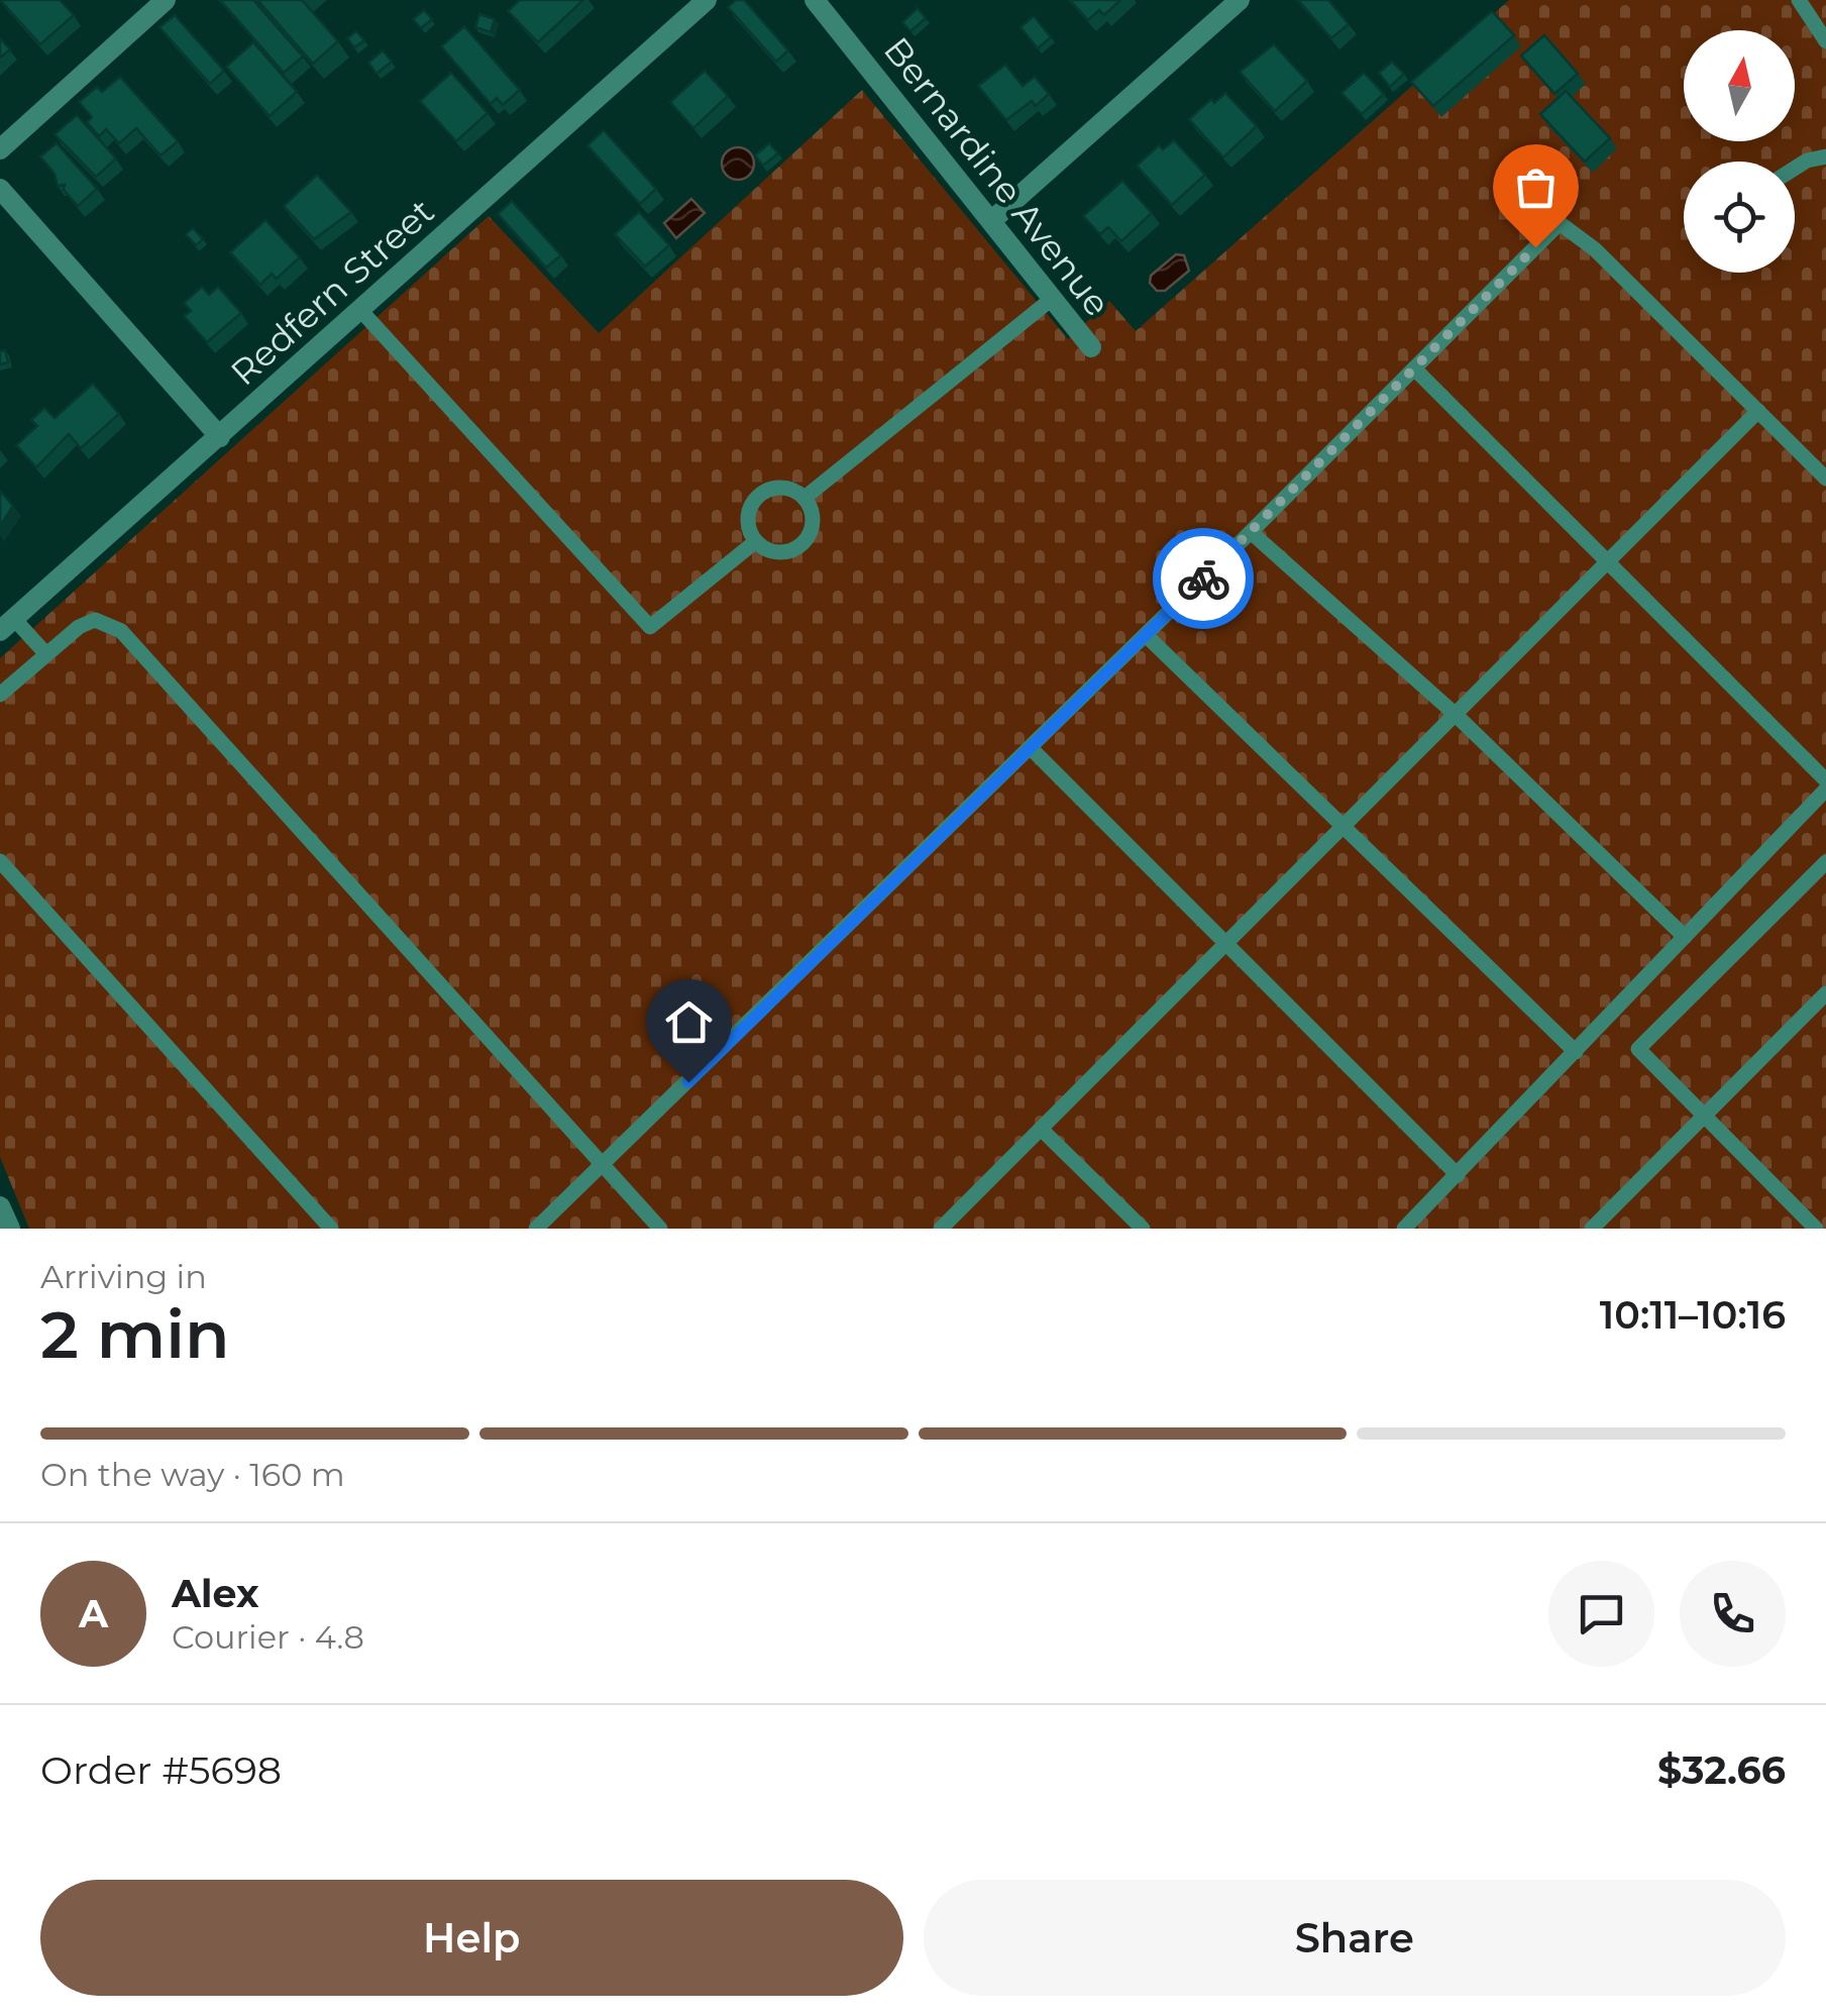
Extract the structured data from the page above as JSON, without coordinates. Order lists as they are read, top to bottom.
{
  "streets": {
    "street": ["Bernardine Avenue", "Redfern Street"]
  },
  "north": "top",
  "page": {
    "heading": ["2 min", "Arriving in", "10:11–10:16"],
    "panel": [
      "Alex",
      "Courier · 4.8",
      "Order #5698",
      "$32.66"
    ],
    "bar": "On the way · 160 m",
    "round": "A",
    "buttons": ["Help", "Share"]
  }
}
